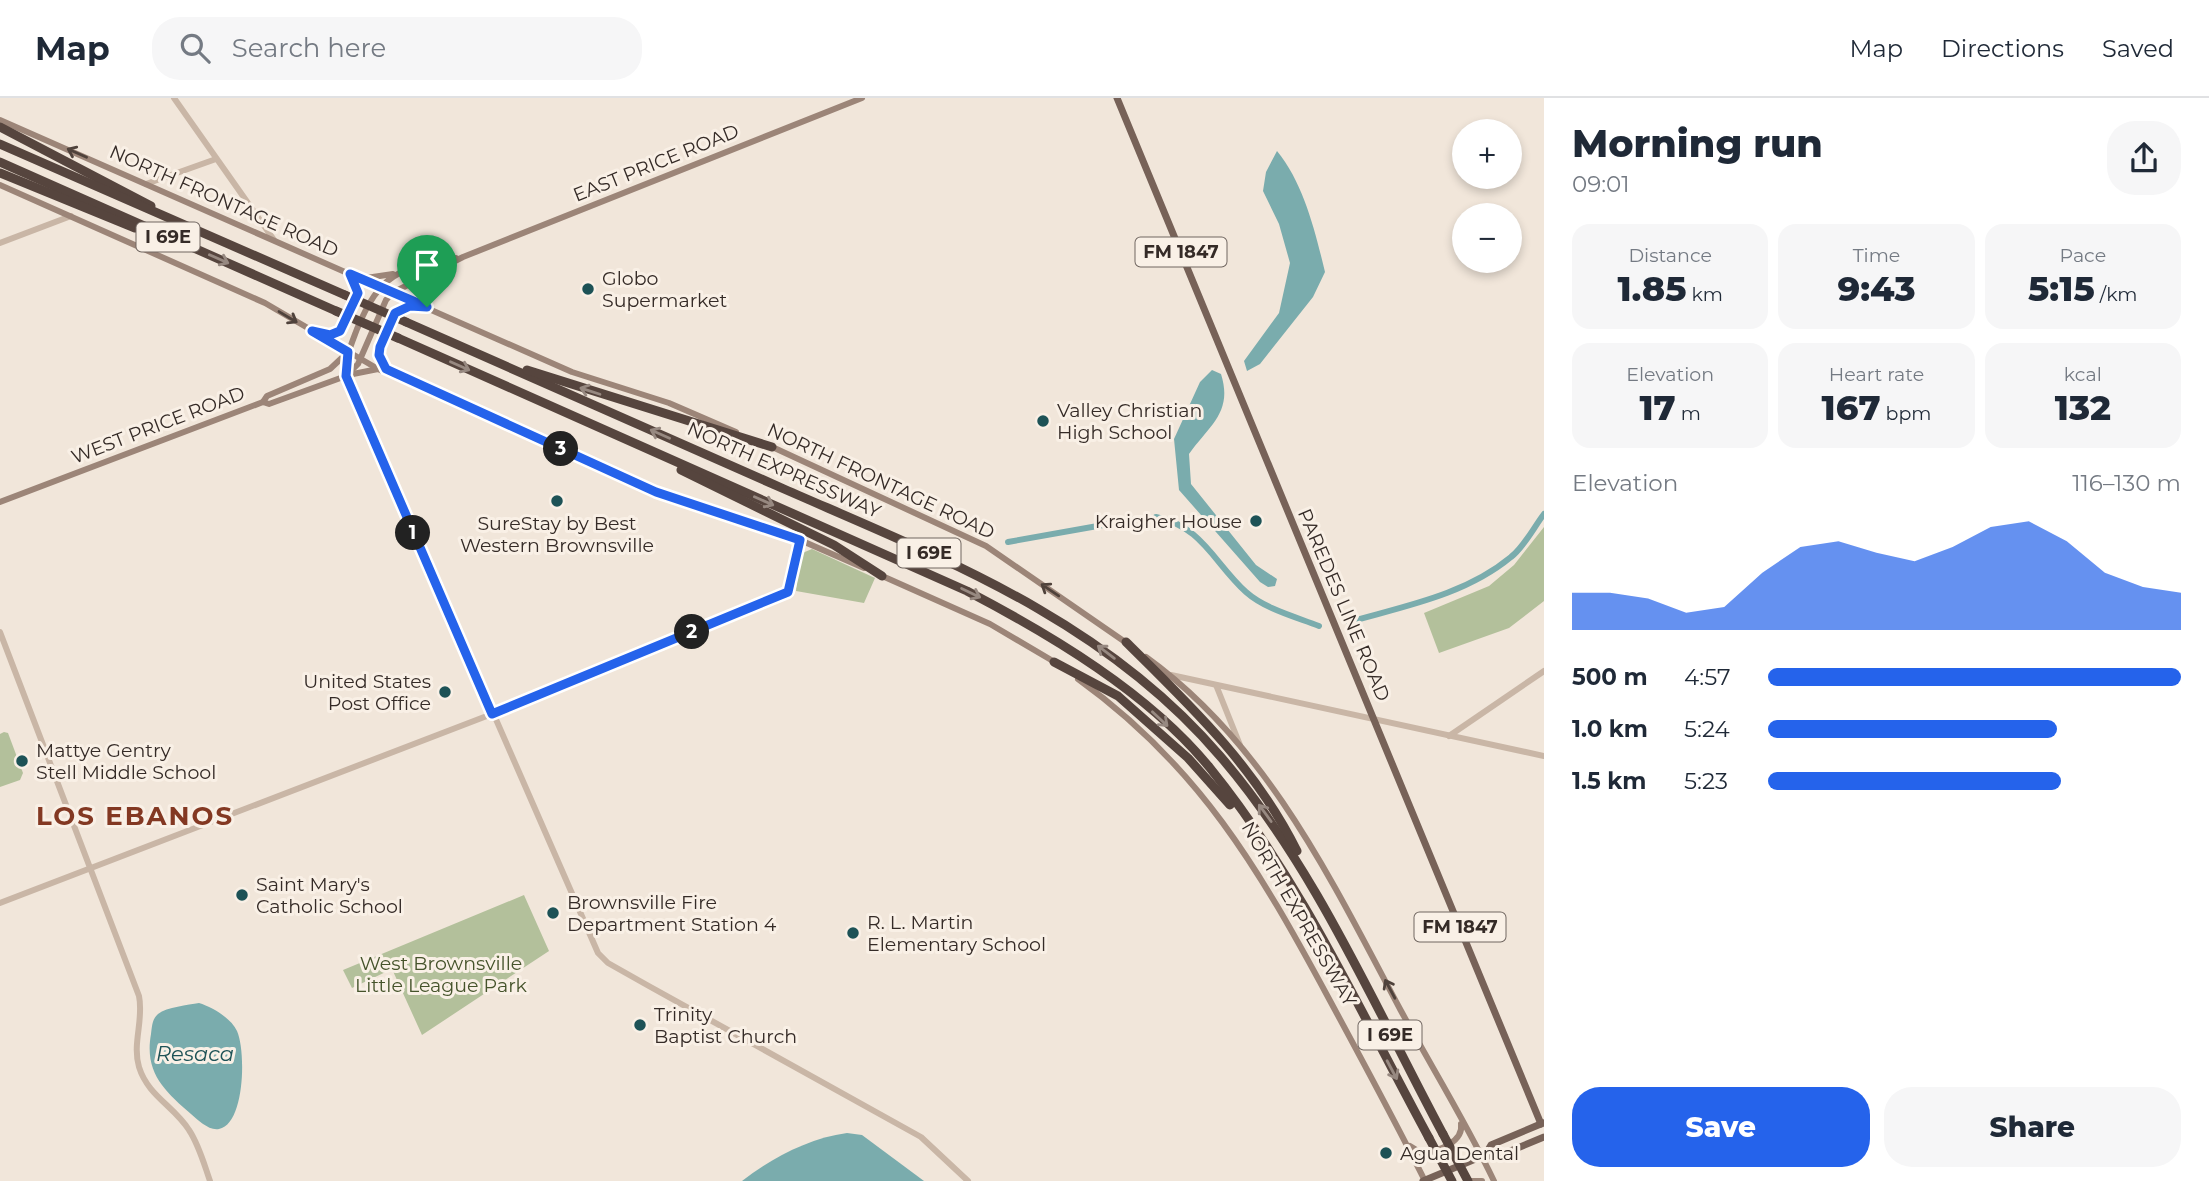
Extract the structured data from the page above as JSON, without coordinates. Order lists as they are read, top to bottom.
{
  "streets": {
    "highway": ["I 69E", "NORTH EXPRESSWAY"],
    "main road": [
      "EAST PRICE ROAD",
      "NORTH FRONTAGE ROAD",
      "FM 1847",
      "WEST PRICE ROAD",
      "PAREDES LINE ROAD"
    ]
  },
  "crossings": [
    ["EAST PRICE ROAD", "NORTH FRONTAGE ROAD"],
    ["WEST PRICE ROAD", "NORTH EXPRESSWAY"]
  ],
  "one_way": ["NORTH FRONTAGE ROAD"],
  "districts": ["LOS EBANOS"],
  "water": ["Resaca"],
  "parks": ["West Brownsville Little League Park"],
  "places": [
    "Globo Supermarket",
    "Valley Christian High School",
    "SureStay by Best Western Brownsville",
    "Kraigher House",
    "United States Post Office",
    "Mattye Gentry Stell Middle School",
    "Saint Mary's Catholic School",
    "Brownsville Fire Department Station 4",
    "R. L. Martin Elementary School",
    "Trinity Baptist Church",
    "Agua Dental"
  ],
  "page": {
    "header": "Map",
    "search": "Search here",
    "nav": ["Map", "Directions", "Saved"],
    "heading": ["Morning run", "09:01"],
    "map_buttons": ["+", "−"],
    "stats": [
      ["Distance", "1.85 km"],
      ["Time", "9:43"],
      ["Pace", "5:15 /km"],
      ["Elevation", "17 m"],
      ["Heart rate", "167 bpm"],
      ["kcal", "132"]
    ],
    "pins": ["3", "1", "2"],
    "chart": ["Elevation", "116–130 m"],
    "list": [
      {
        "name": "500 m",
        "note": "4:57"
      },
      {
        "name": "1.0 km",
        "note": "5:24"
      },
      {
        "name": "1.5 km",
        "note": "5:23"
      }
    ],
    "buttons": ["Save", "Share"]
  }
}
